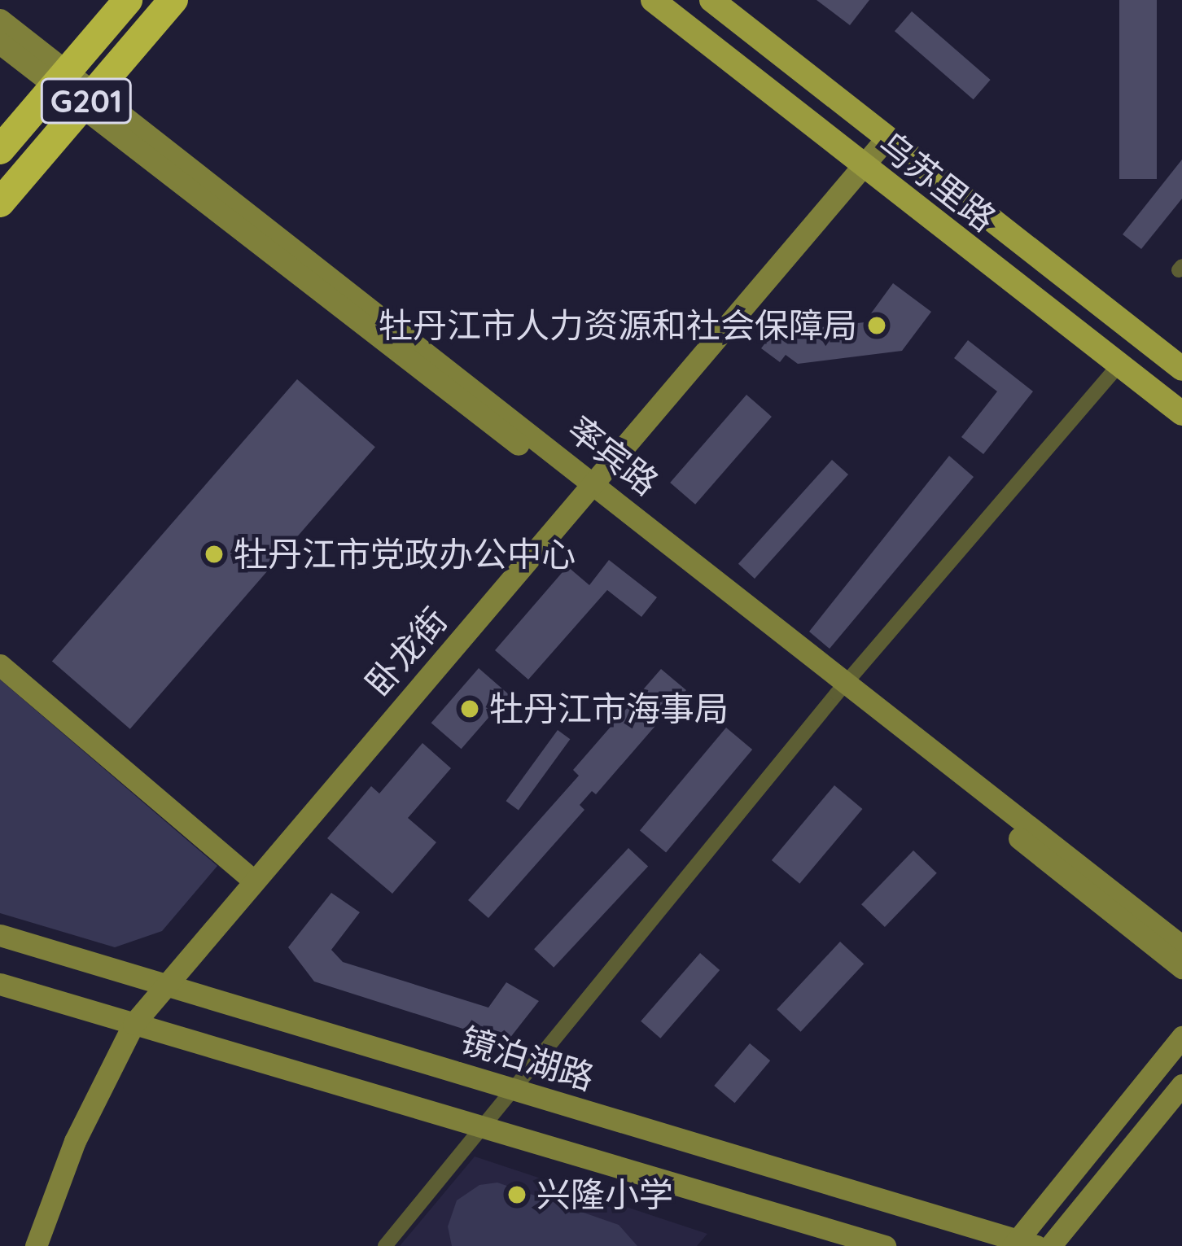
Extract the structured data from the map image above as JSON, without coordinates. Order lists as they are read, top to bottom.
{
  "streets": {
    "highway": ["G201"],
    "main road": ["乌苏里路"],
    "street": ["率宾路", "卧龙街", "镜泊湖路"]
  },
  "crossings": [
    ["G201", "率宾路"],
    ["乌苏里路", "卧龙街"],
    ["率宾路", "卧龙街"],
    ["卧龙街", "镜泊湖路"]
  ],
  "places": [
    "牡丹江市人力资源和社会保障局",
    "牡丹江市党政办公中心",
    "牡丹江市海事局",
    "兴隆小学"
  ]
}
